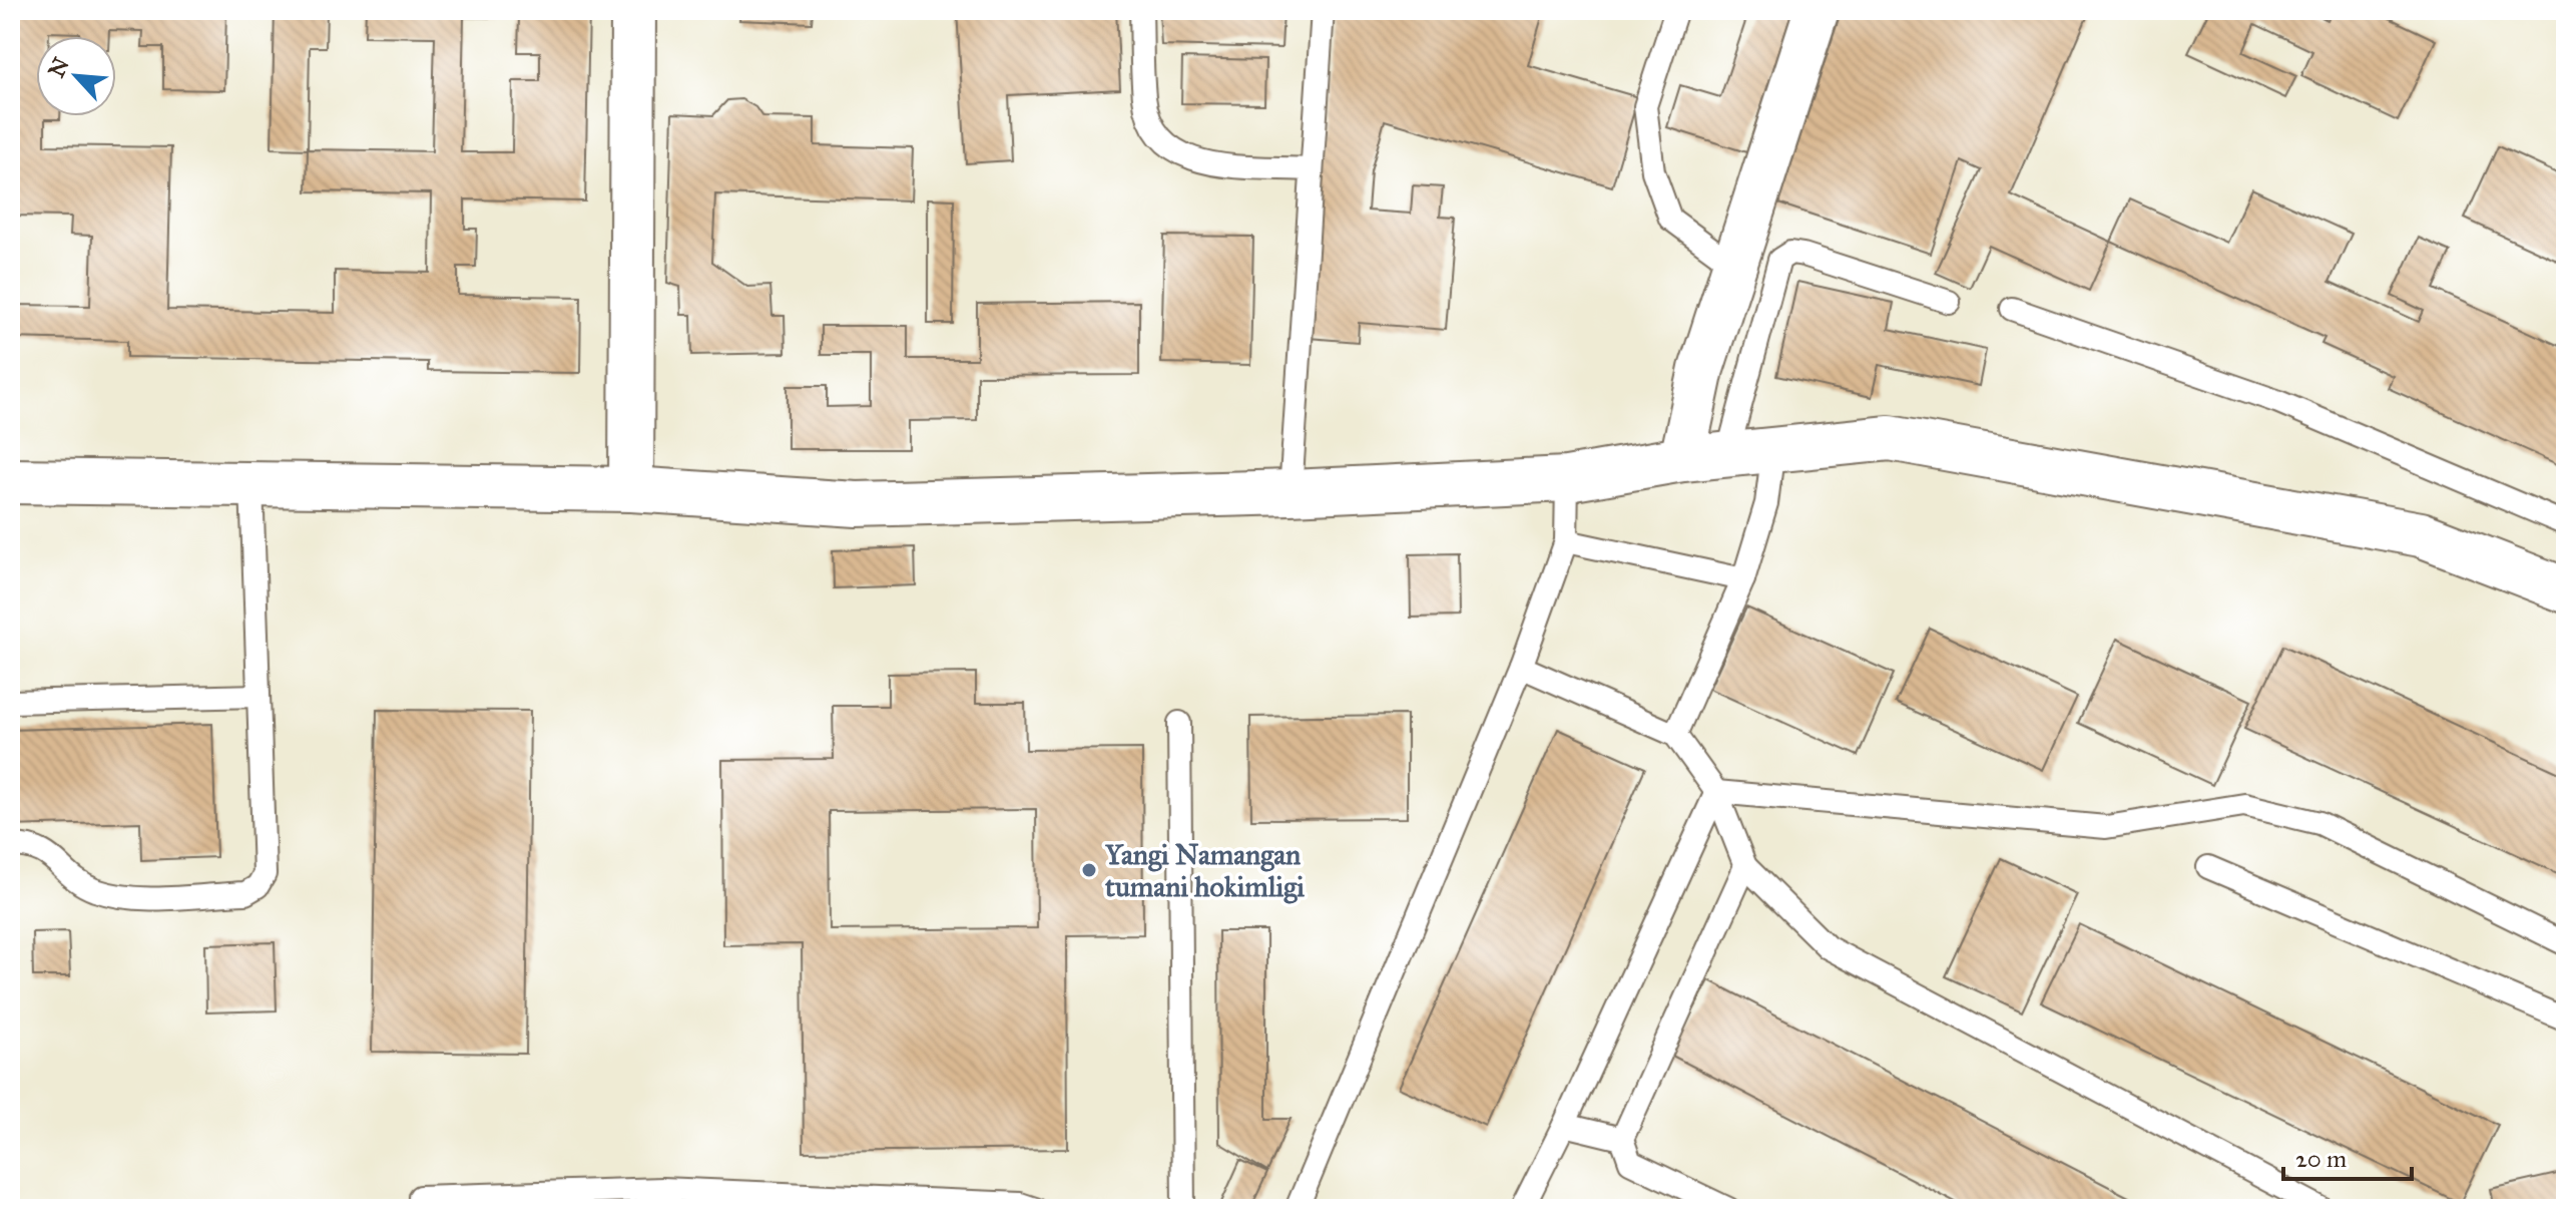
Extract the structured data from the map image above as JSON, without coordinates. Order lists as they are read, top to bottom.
{
  "places": ["Yangi Namangan tumani hokimligi"],
  "scale_bar": "20 m",
  "north": "top left"
}
